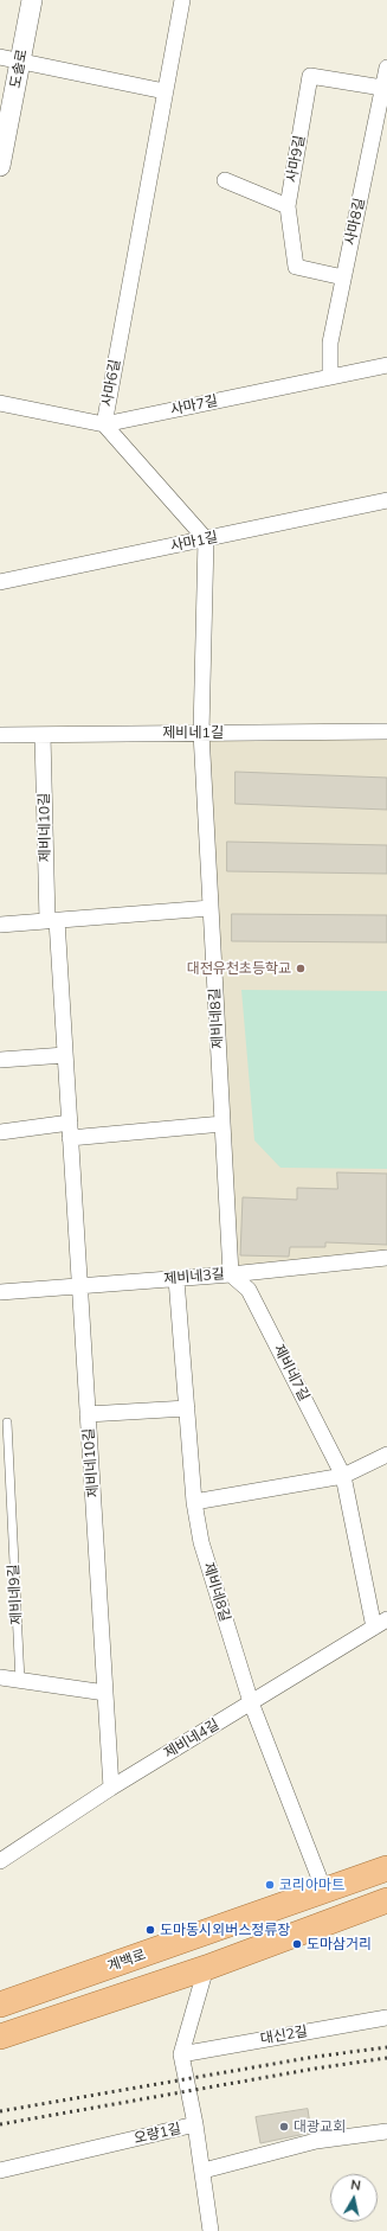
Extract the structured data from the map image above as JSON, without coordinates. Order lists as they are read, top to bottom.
{
  "streets": {
    "main road": ["계백로"],
    "street": [
      "도솔로",
      "사마9길",
      "사마8길",
      "사마6길",
      "사마7길",
      "사마1길",
      "제비네1길",
      "제비네10길",
      "제비네8길",
      "제비네3길",
      "제비네7길",
      "제비네4길",
      "대신2길",
      "오량1길"
    ],
    "lane": ["제비네9길"]
  },
  "crossings": [
    ["사마9길", "사마8길"],
    ["사마8길", "사마7길"],
    ["사마6길", "사마7길"],
    ["사마6길", "사마1길"],
    ["제비네1길", "제비네10길"],
    ["제비네1길", "제비네8길"],
    ["제비네10길", "제비네3길"],
    ["제비네10길", "제비네4길"],
    ["제비네8길", "제비네3길"],
    ["제비네8길", "제비네7길"],
    ["제비네8길", "제비네4길"],
    ["제비네8길", "계백로"],
    ["제비네3길", "제비네7길"],
    ["제비네7길", "제비네4길"]
  ],
  "places": [
    "대전유천초등학교",
    "코리아마트",
    "도마동시외버스정류장",
    "도마삼거리",
    "대광교회"
  ],
  "north": "top"
}
